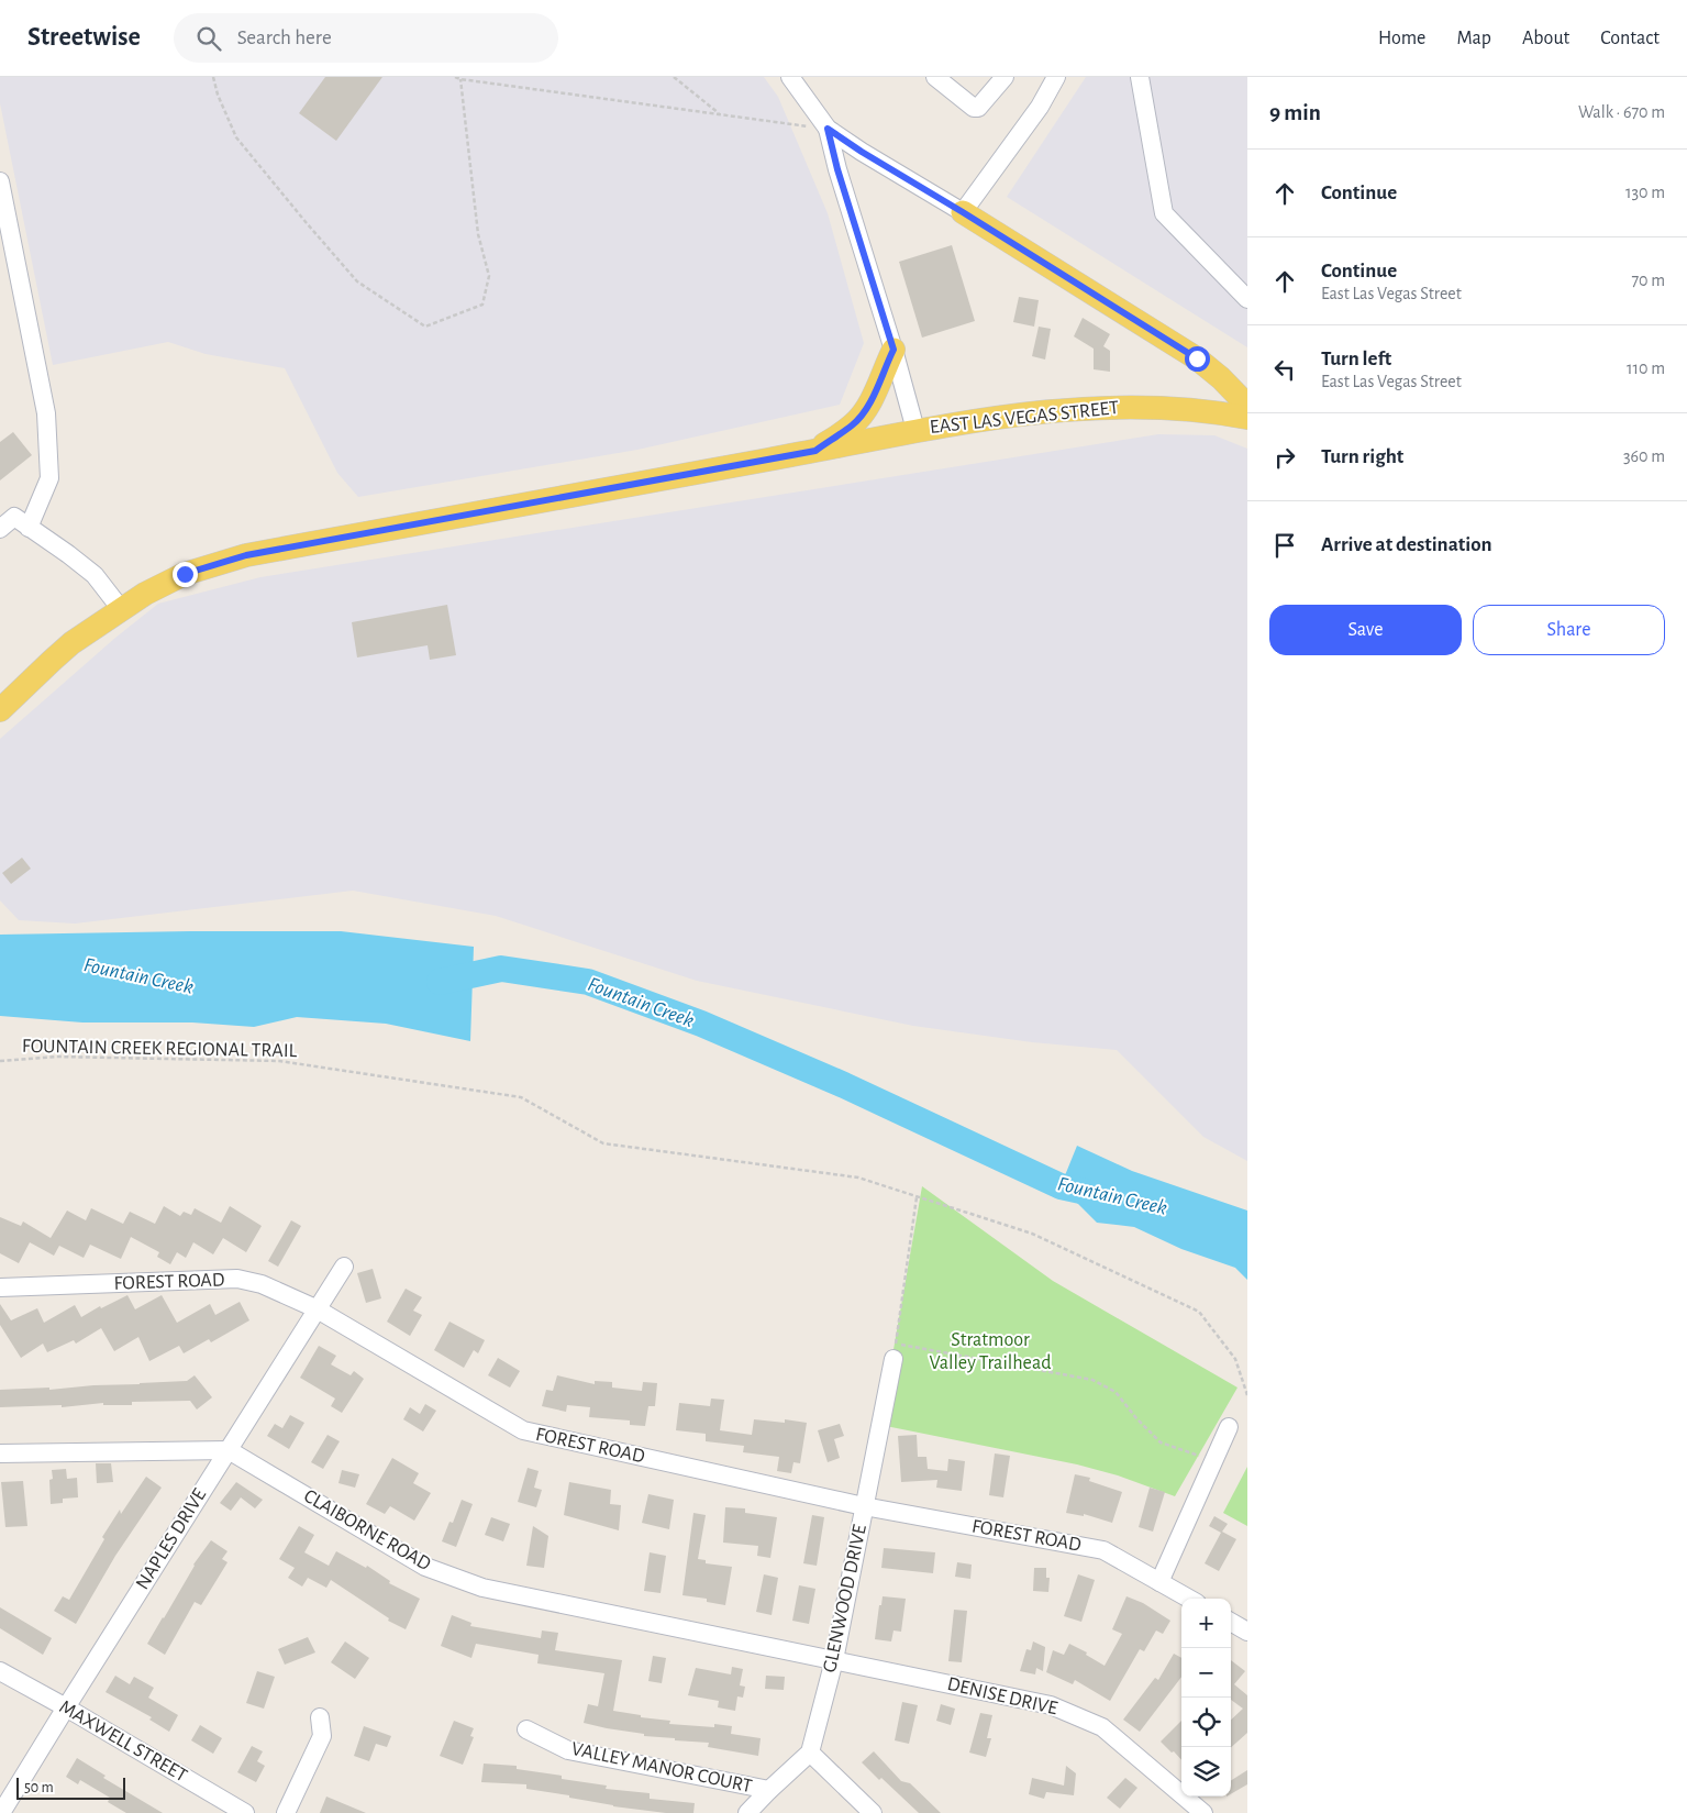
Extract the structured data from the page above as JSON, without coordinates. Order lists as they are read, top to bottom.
{
  "streets": {
    "main road": ["EAST LAS VEGAS STREET"],
    "street": [
      "FOREST ROAD",
      "CLAIBORNE ROAD",
      "NAPLES DRIVE",
      "GLENWOOD DRIVE",
      "DENISE DRIVE",
      "MAXWELL STREET",
      "VALLEY MANOR COURT"
    ],
    "path": ["FOUNTAIN CREEK REGIONAL TRAIL"]
  },
  "crossings": [
    ["FOREST ROAD", "NAPLES DRIVE"],
    ["FOREST ROAD", "GLENWOOD DRIVE"],
    ["CLAIBORNE ROAD", "NAPLES DRIVE"],
    ["CLAIBORNE ROAD", "GLENWOOD DRIVE"],
    ["CLAIBORNE ROAD", "DENISE DRIVE"],
    ["NAPLES DRIVE", "MAXWELL STREET"],
    ["GLENWOOD DRIVE", "DENISE DRIVE"]
  ],
  "water": ["Fountain Creek"],
  "parks": ["Stratmoor Valley Trailhead"],
  "scale_bar": "50 m",
  "page": {
    "header": "Streetwise",
    "search": "Search here",
    "nav": [
      "Home",
      "Map",
      "About",
      "Contact"
    ],
    "heading": ["9 min", "Walk · 670 m"],
    "list": [
      ["Continue", "130 m"],
      ["Continue", "East Las Vegas Street", "70 m"],
      ["Turn left", "East Las Vegas Street", "110 m"],
      ["Turn right", "360 m"],
      "Arrive at destination"
    ],
    "buttons": ["Save", "Share"],
    "map_buttons": ["+", "−"],
    "scale": "50 m"
  }
}
